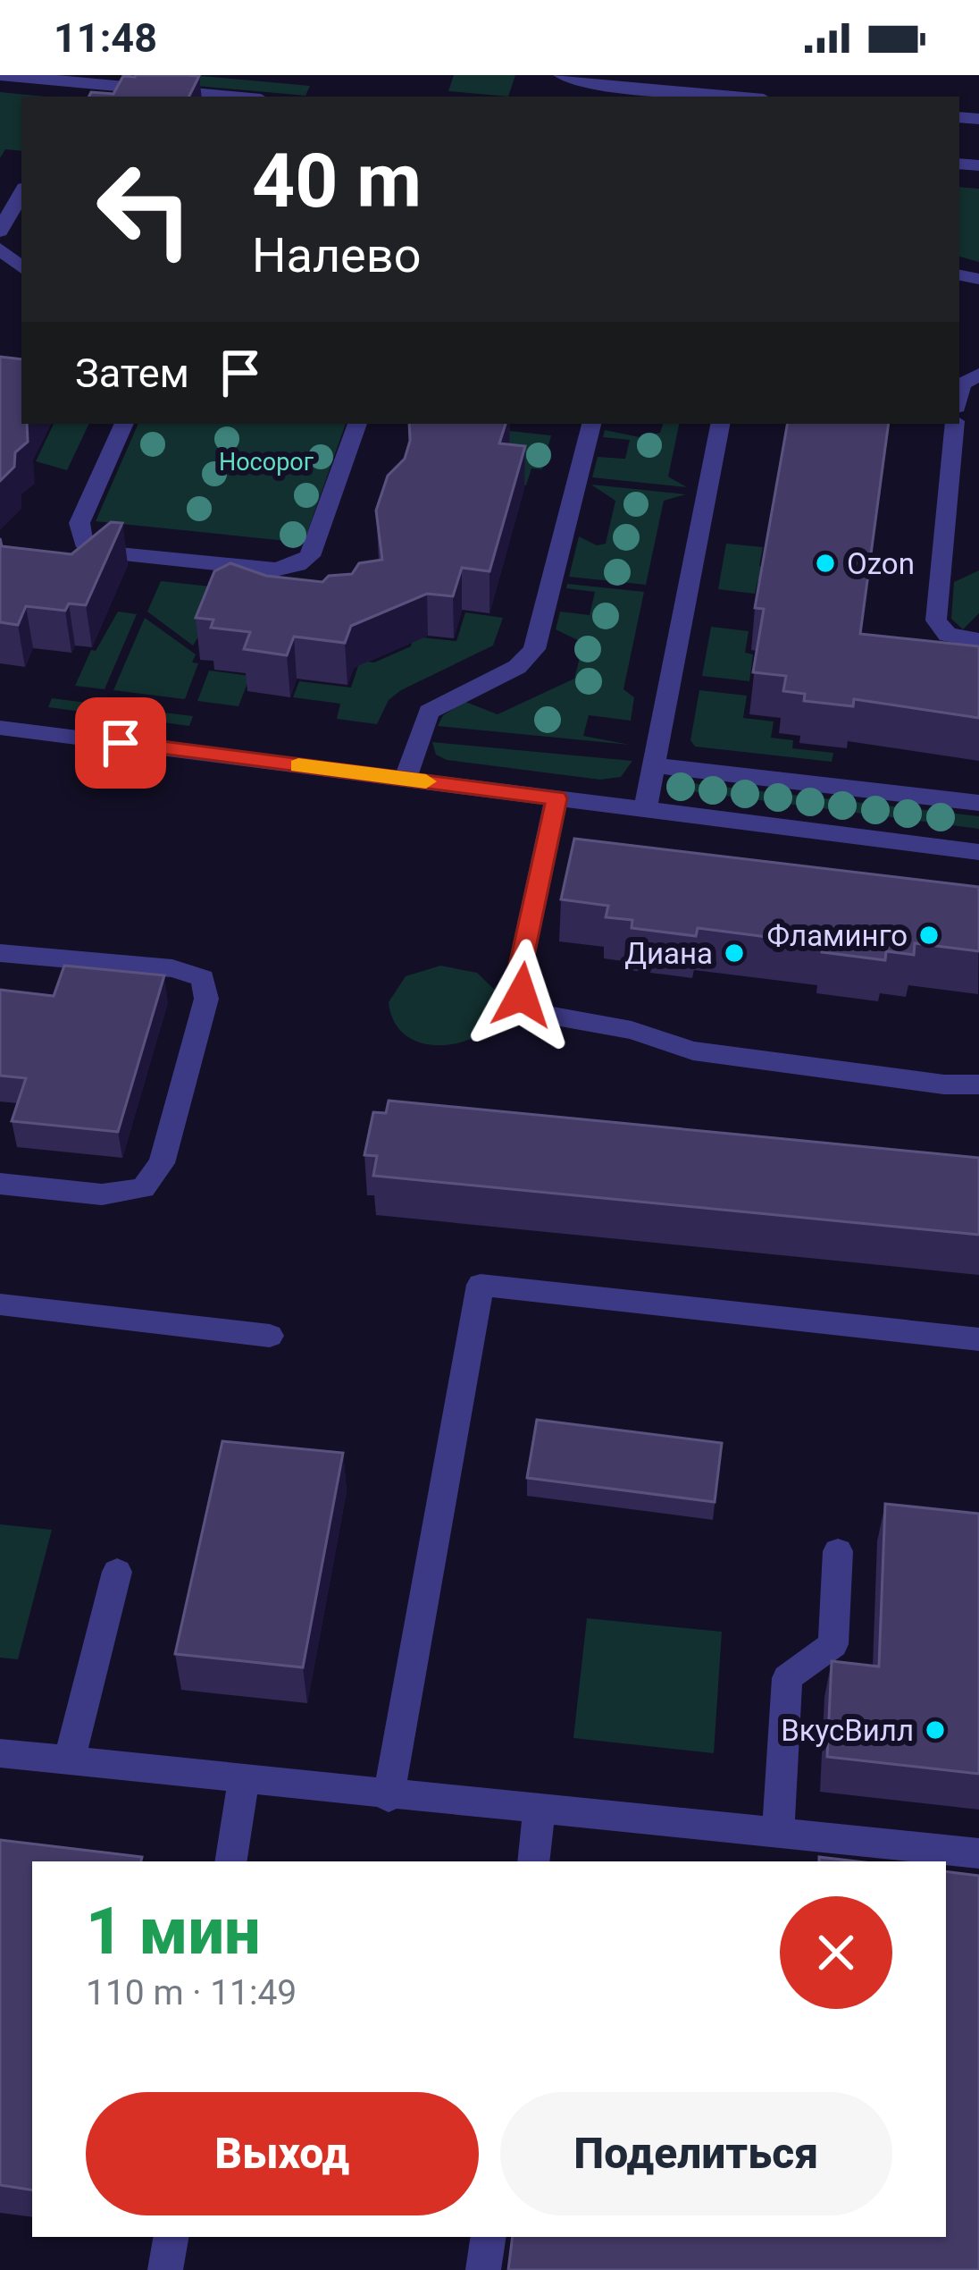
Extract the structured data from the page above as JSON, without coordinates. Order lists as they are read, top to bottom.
{
  "parks": ["Носорог"],
  "places": [
    "Ozon",
    "Фламинго",
    "Диана",
    "ВкусВилл"
  ],
  "page": {
    "status": "11:48",
    "turn": ["40 m", "Налево"],
    "then": "Затем",
    "heading": ["1 мин", "110 m · 11:49"],
    "buttons": ["Выход", "Поделиться"]
  }
}
